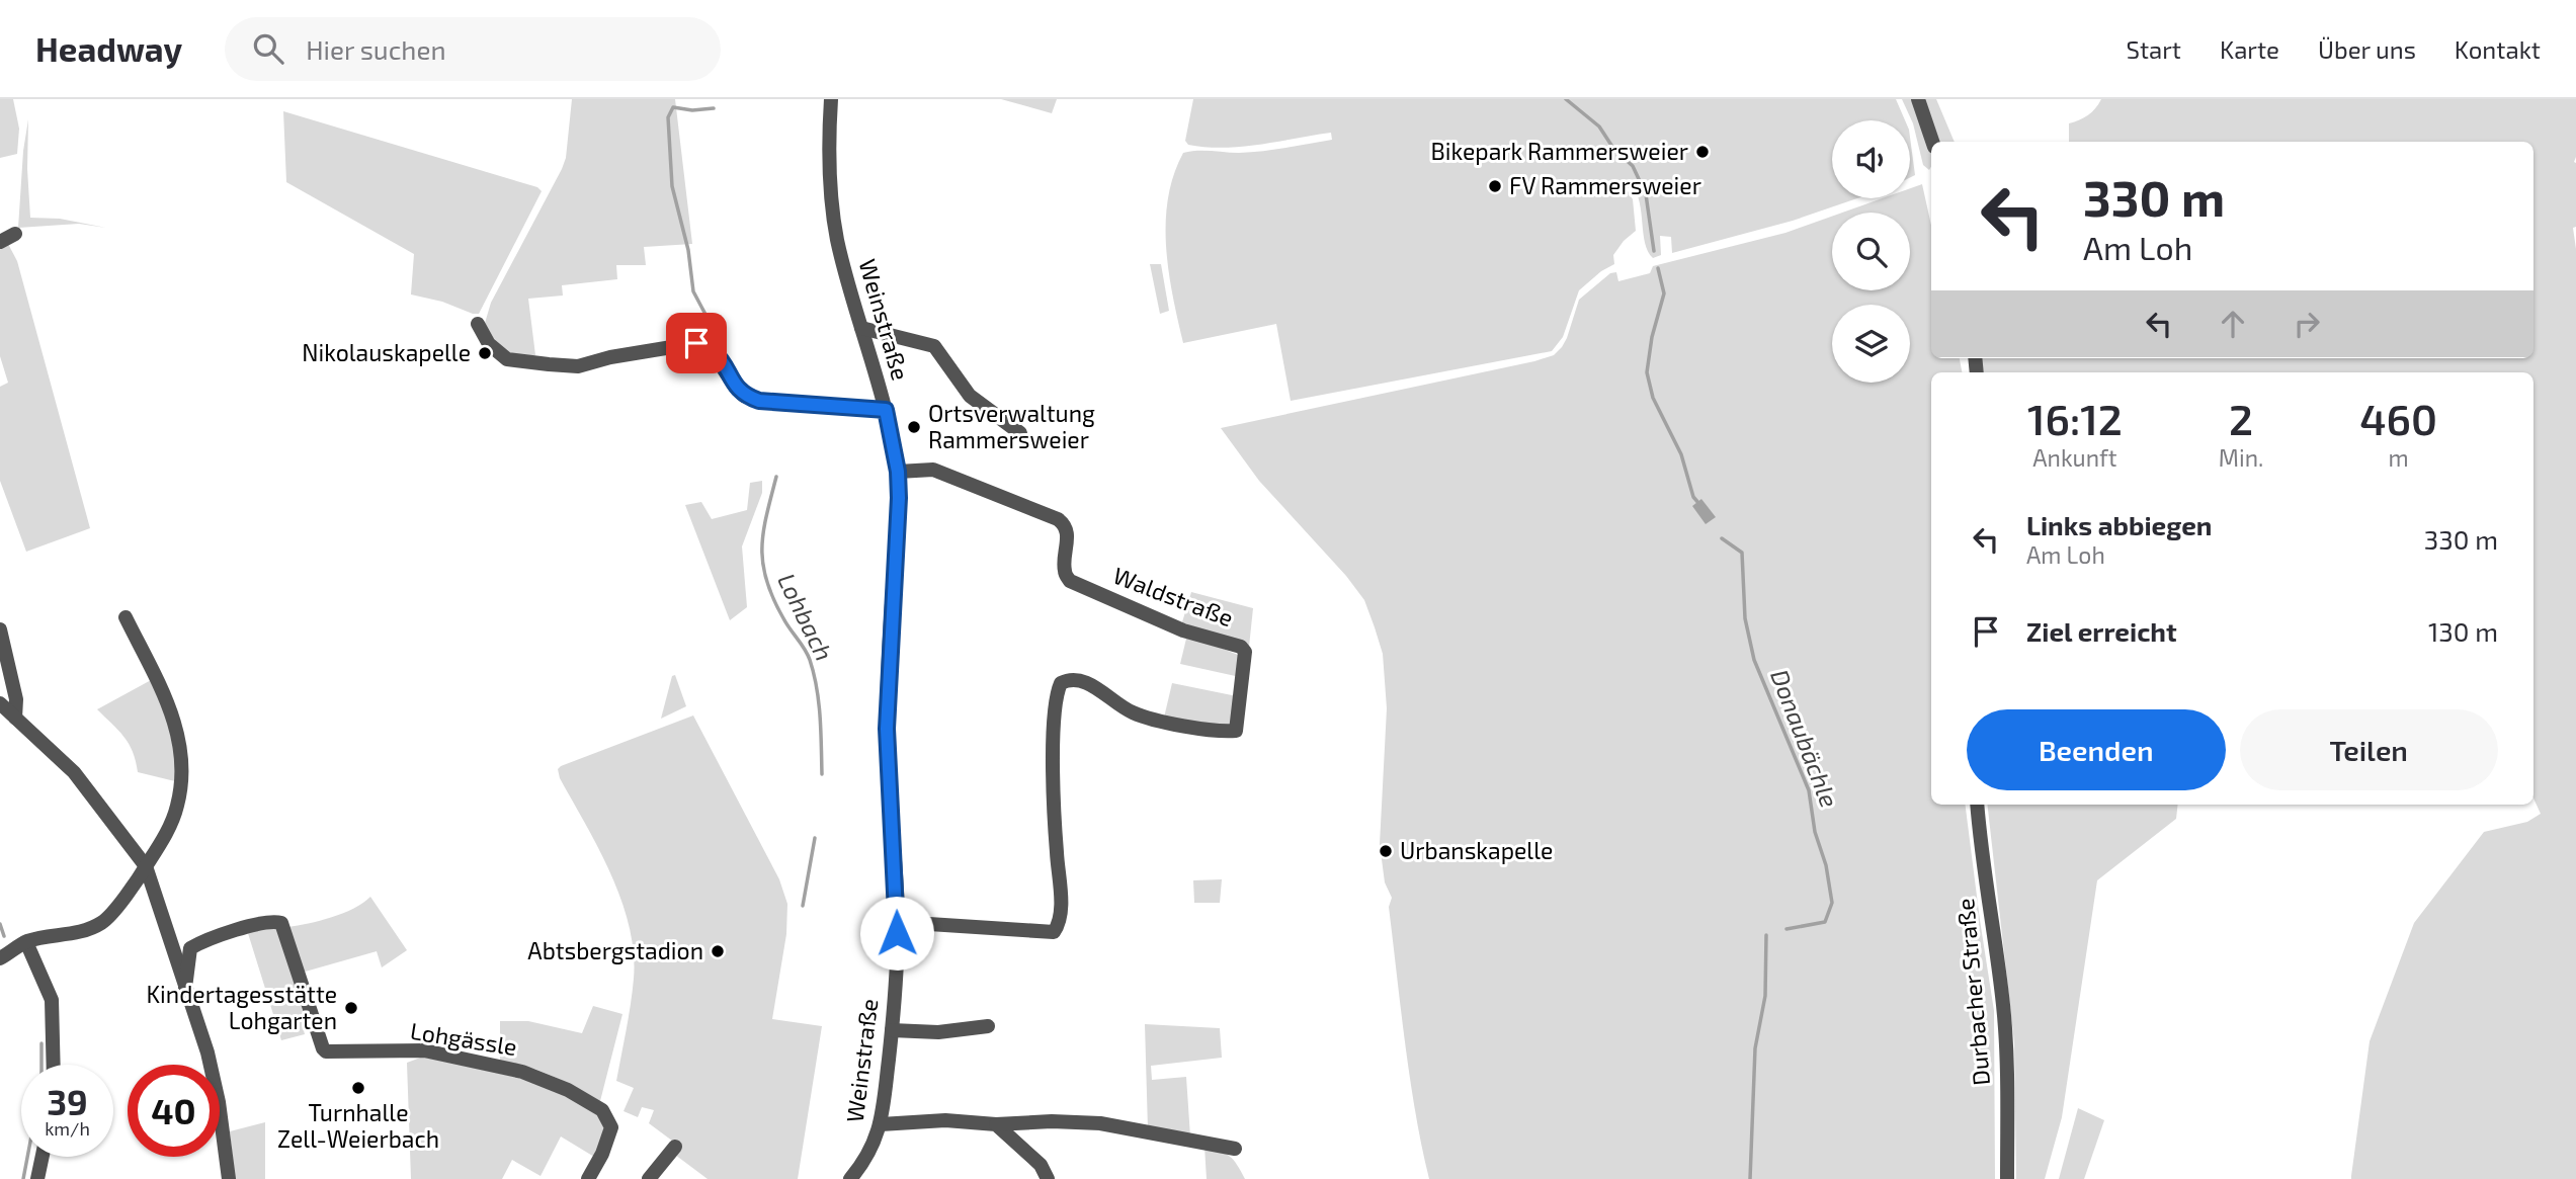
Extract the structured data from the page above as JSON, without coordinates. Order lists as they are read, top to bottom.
{
  "streets": {
    "street": [
      "Weinstraße",
      "Waldstraße",
      "Durbacher Straße",
      "Lohgässle"
    ]
  },
  "crossings": [
    ["Weinstraße", "Waldstraße"]
  ],
  "water": ["Lohbach", "Donaubächle"],
  "places": [
    "Bikepark Rammersweier",
    "FV Rammersweier",
    "Nikolauskapelle",
    "Ortsverwaltung Rammersweier",
    "Urbanskapelle",
    "Abtsbergstadion",
    "Kindertagesstätte Lohgarten",
    "Turnhalle Zell-Weierbach"
  ],
  "page": {
    "header": "Headway",
    "search": "Hier suchen",
    "nav": [
      "Start",
      "Karte",
      "Über uns",
      "Kontakt"
    ],
    "turn": ["330 m", "Am Loh"],
    "eta": [
      "16:12",
      "Ankunft",
      "2",
      "Min.",
      "460",
      "m"
    ],
    "list": [
      {
        "name": "Links abbiegen",
        "note": "Am Loh",
        "value": "330 m"
      },
      {
        "name": "Ziel erreicht",
        "value": "130 m"
      }
    ],
    "buttons": ["Beenden", "Teilen"],
    "speed": "39 km/h",
    "limit": "40"
  }
}
